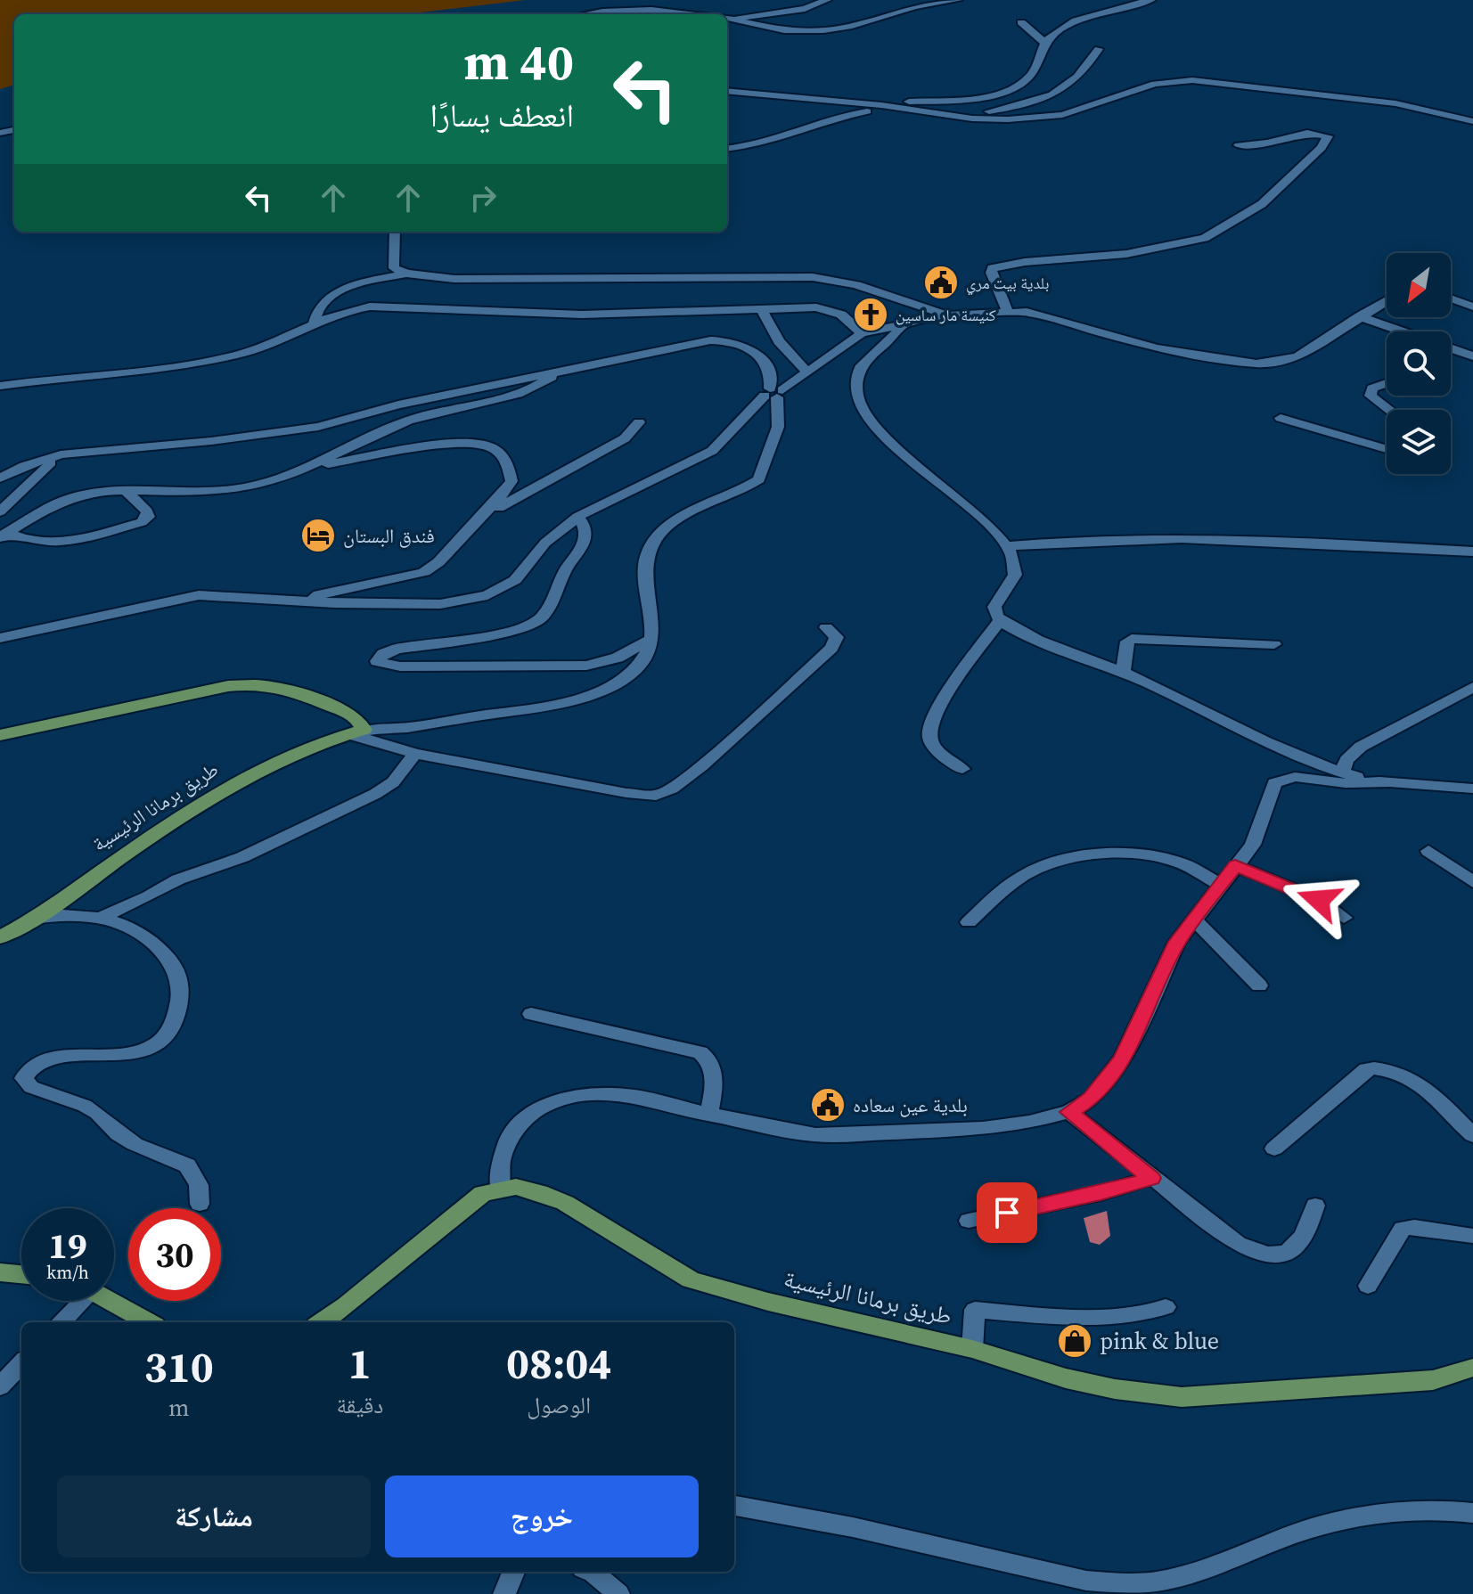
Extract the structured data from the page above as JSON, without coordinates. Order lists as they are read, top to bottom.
{
  "streets": {
    "main road": ["طريق برمانا الرئيسية"]
  },
  "places": {
    "public building": ["بلدية بيت مري", "بلدية عين سعاده"],
    "church": ["كنيسة مار ساسين"],
    "hotel": ["فندق البستان"],
    "shop": ["pink & blue"]
  },
  "north": "bottom left",
  "page": {
    "turn": ["40 m", "انعطف يسارًا"],
    "speed": "19 km/h",
    "limit": "30",
    "eta": [
      "08:04",
      "الوصول",
      "1",
      "دقيقة",
      "310",
      "m"
    ],
    "buttons": ["خروج", "مشاركة"]
  }
}
